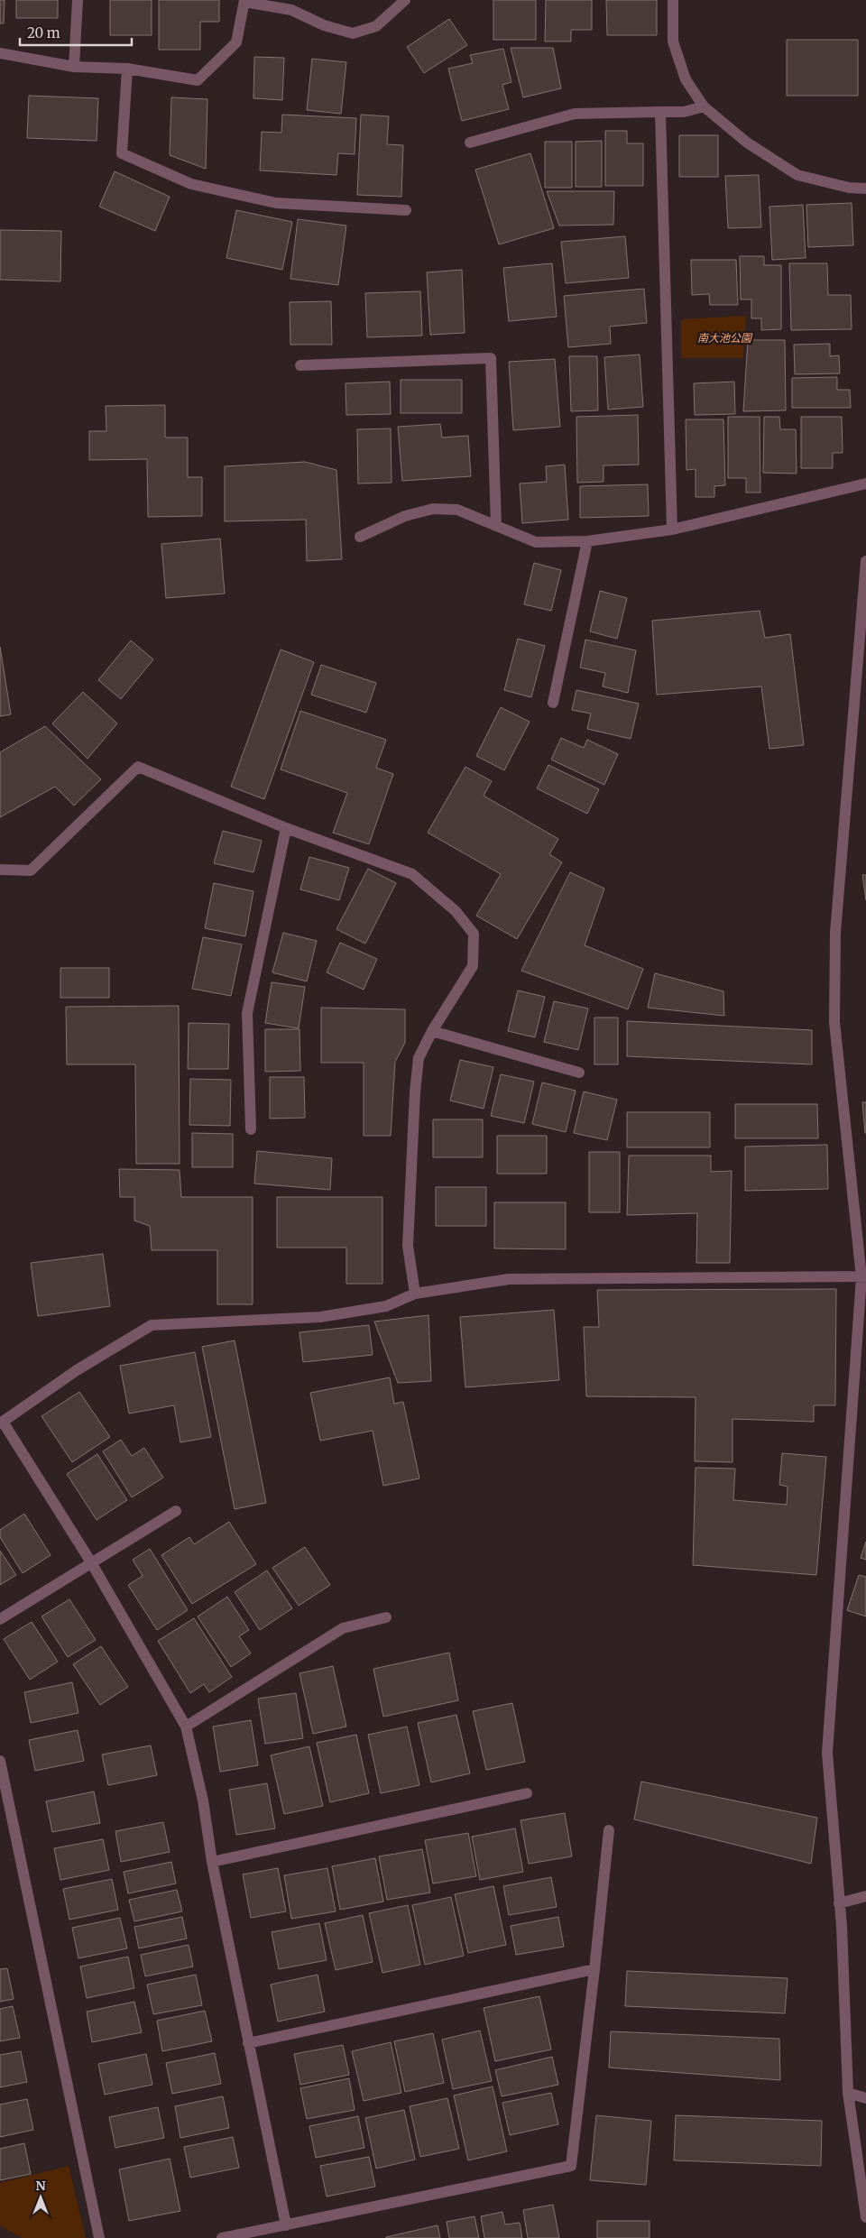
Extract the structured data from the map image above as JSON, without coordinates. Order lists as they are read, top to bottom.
{
  "parks": ["南大池公園"],
  "scale_bar": "20 m",
  "north": "top"
}
